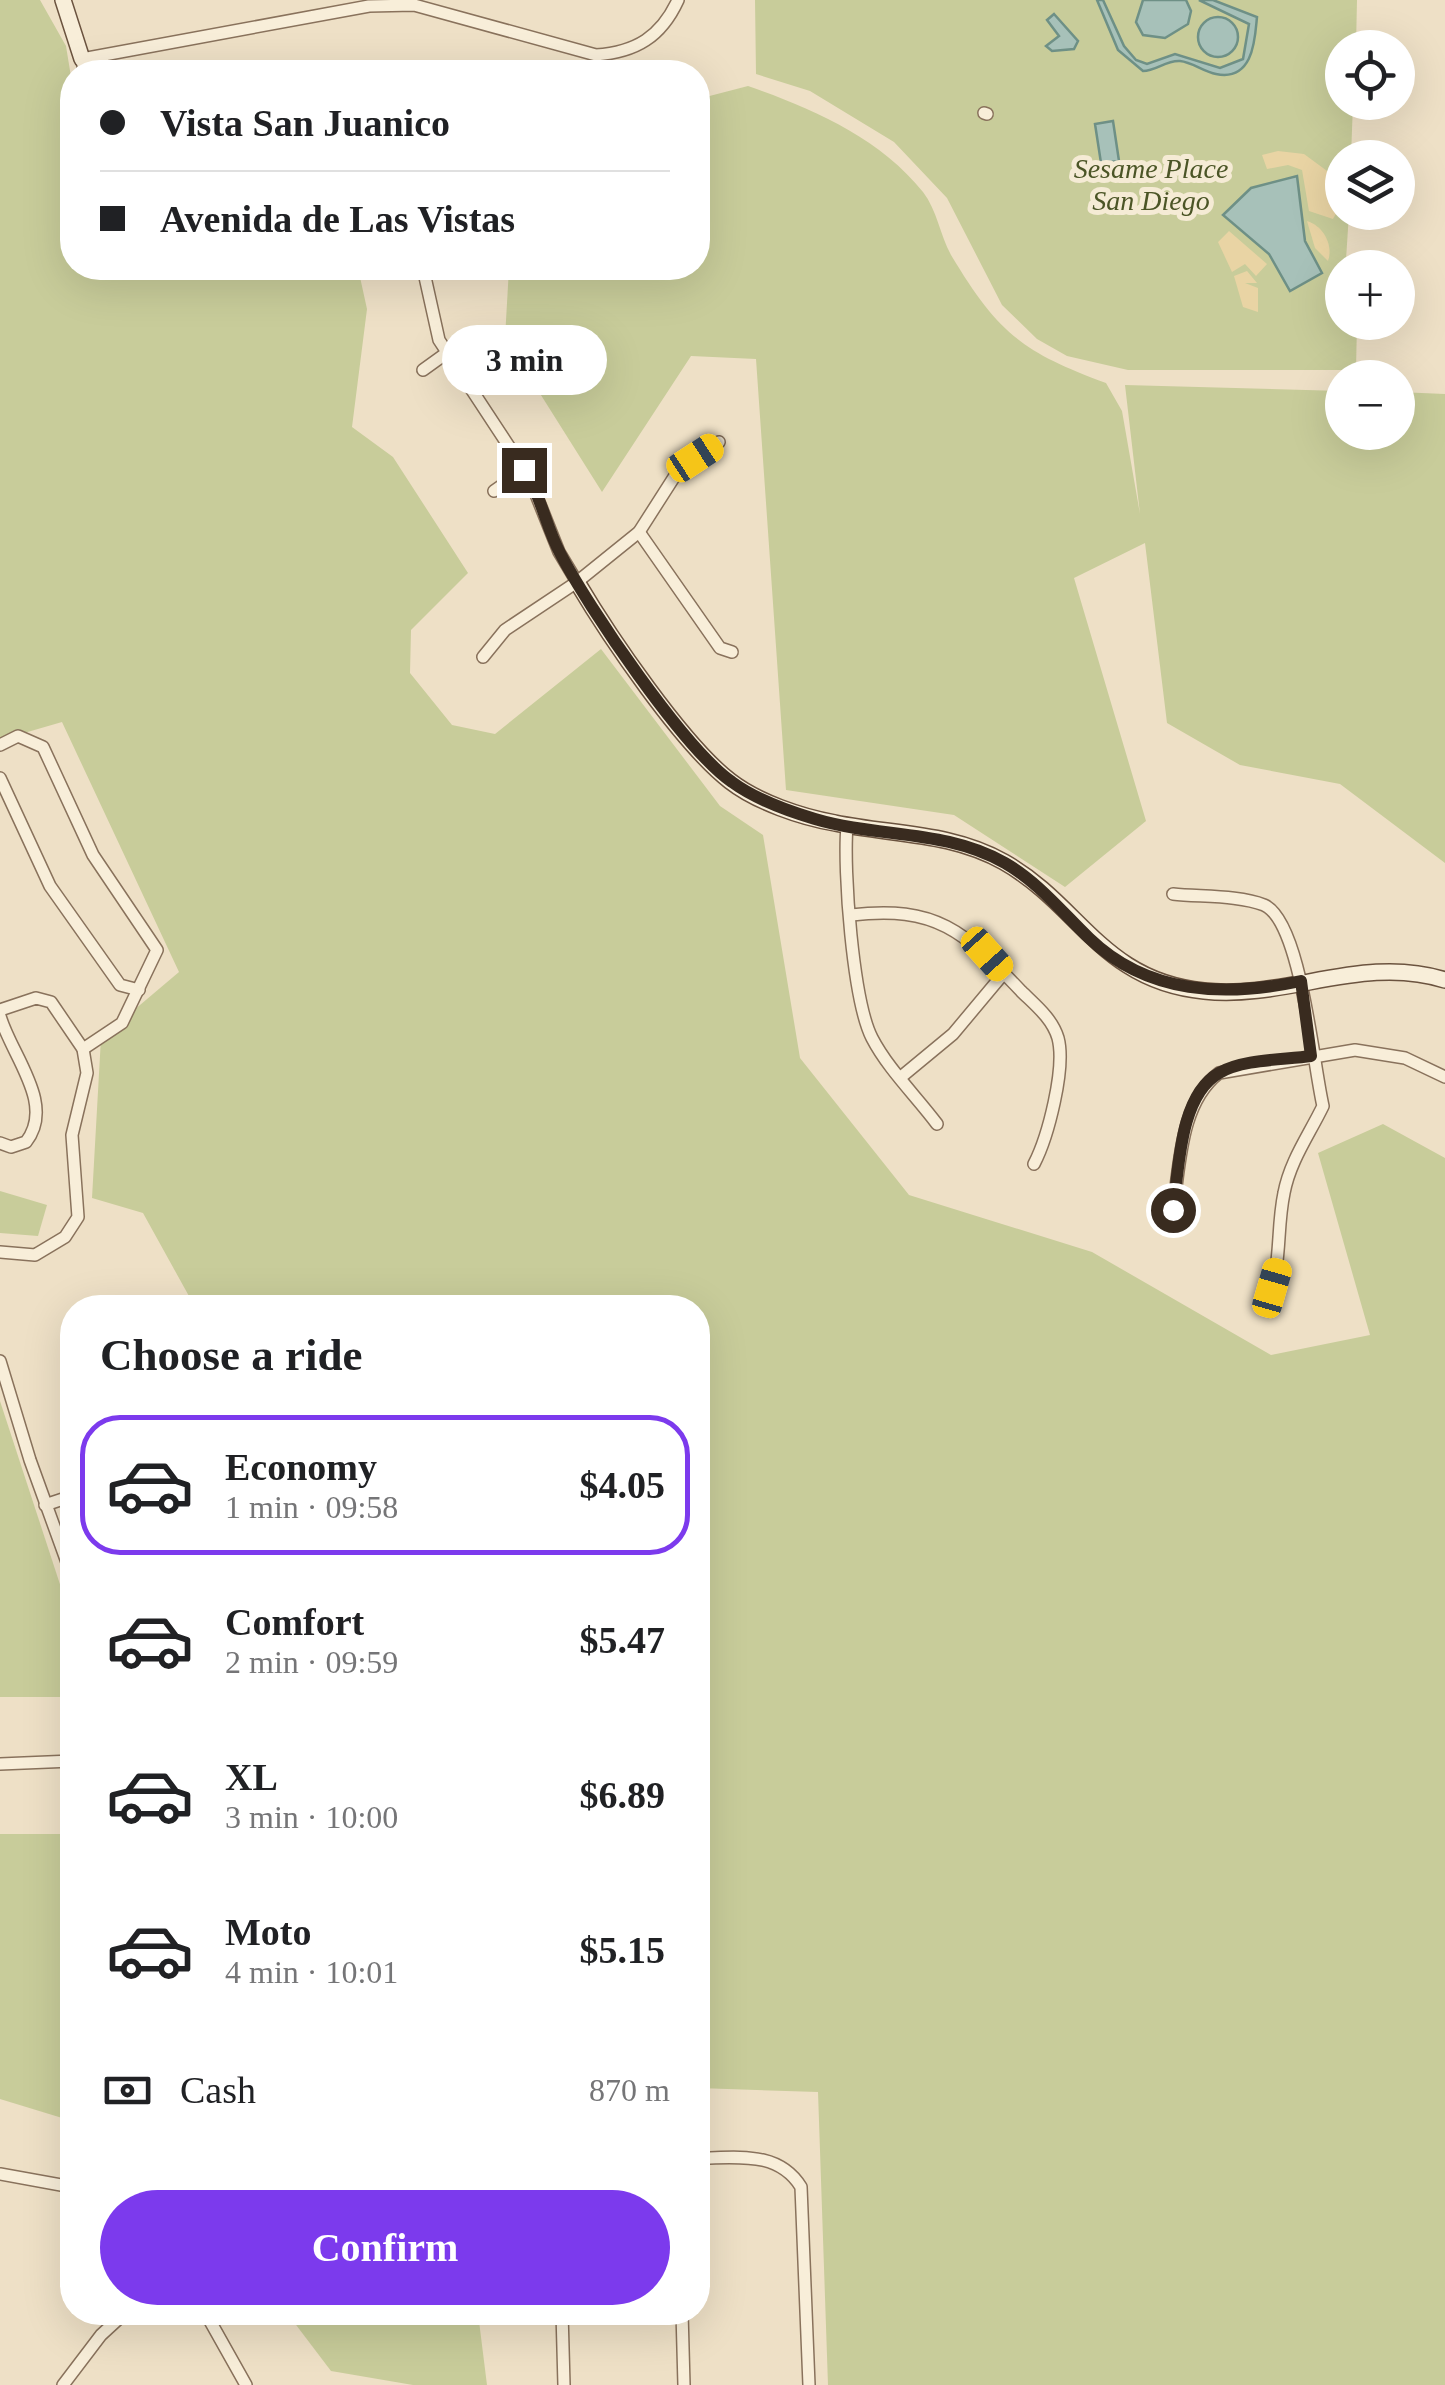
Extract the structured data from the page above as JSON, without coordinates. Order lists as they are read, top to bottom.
{
  "parks": ["Sesame Place San Diego"],
  "page": {
    "map_buttons": ["+", "−"],
    "banner": ["Vista San Juanico", "Avenida de Las Vistas"],
    "bubble": "3 min",
    "heading": "Choose a ride",
    "list": [
      {
        "name": "Economy",
        "note": "1 min · 09:58",
        "value": "$4.05"
      },
      {
        "name": "Comfort",
        "note": "2 min · 09:59",
        "value": "$5.47"
      },
      {
        "name": "XL",
        "note": "3 min · 10:00",
        "value": "$6.89"
      },
      {
        "name": "Moto",
        "note": "4 min · 10:01",
        "value": "$5.15"
      }
    ],
    "pay": ["Cash", "870 m"],
    "buttons": "Confirm"
  }
}
